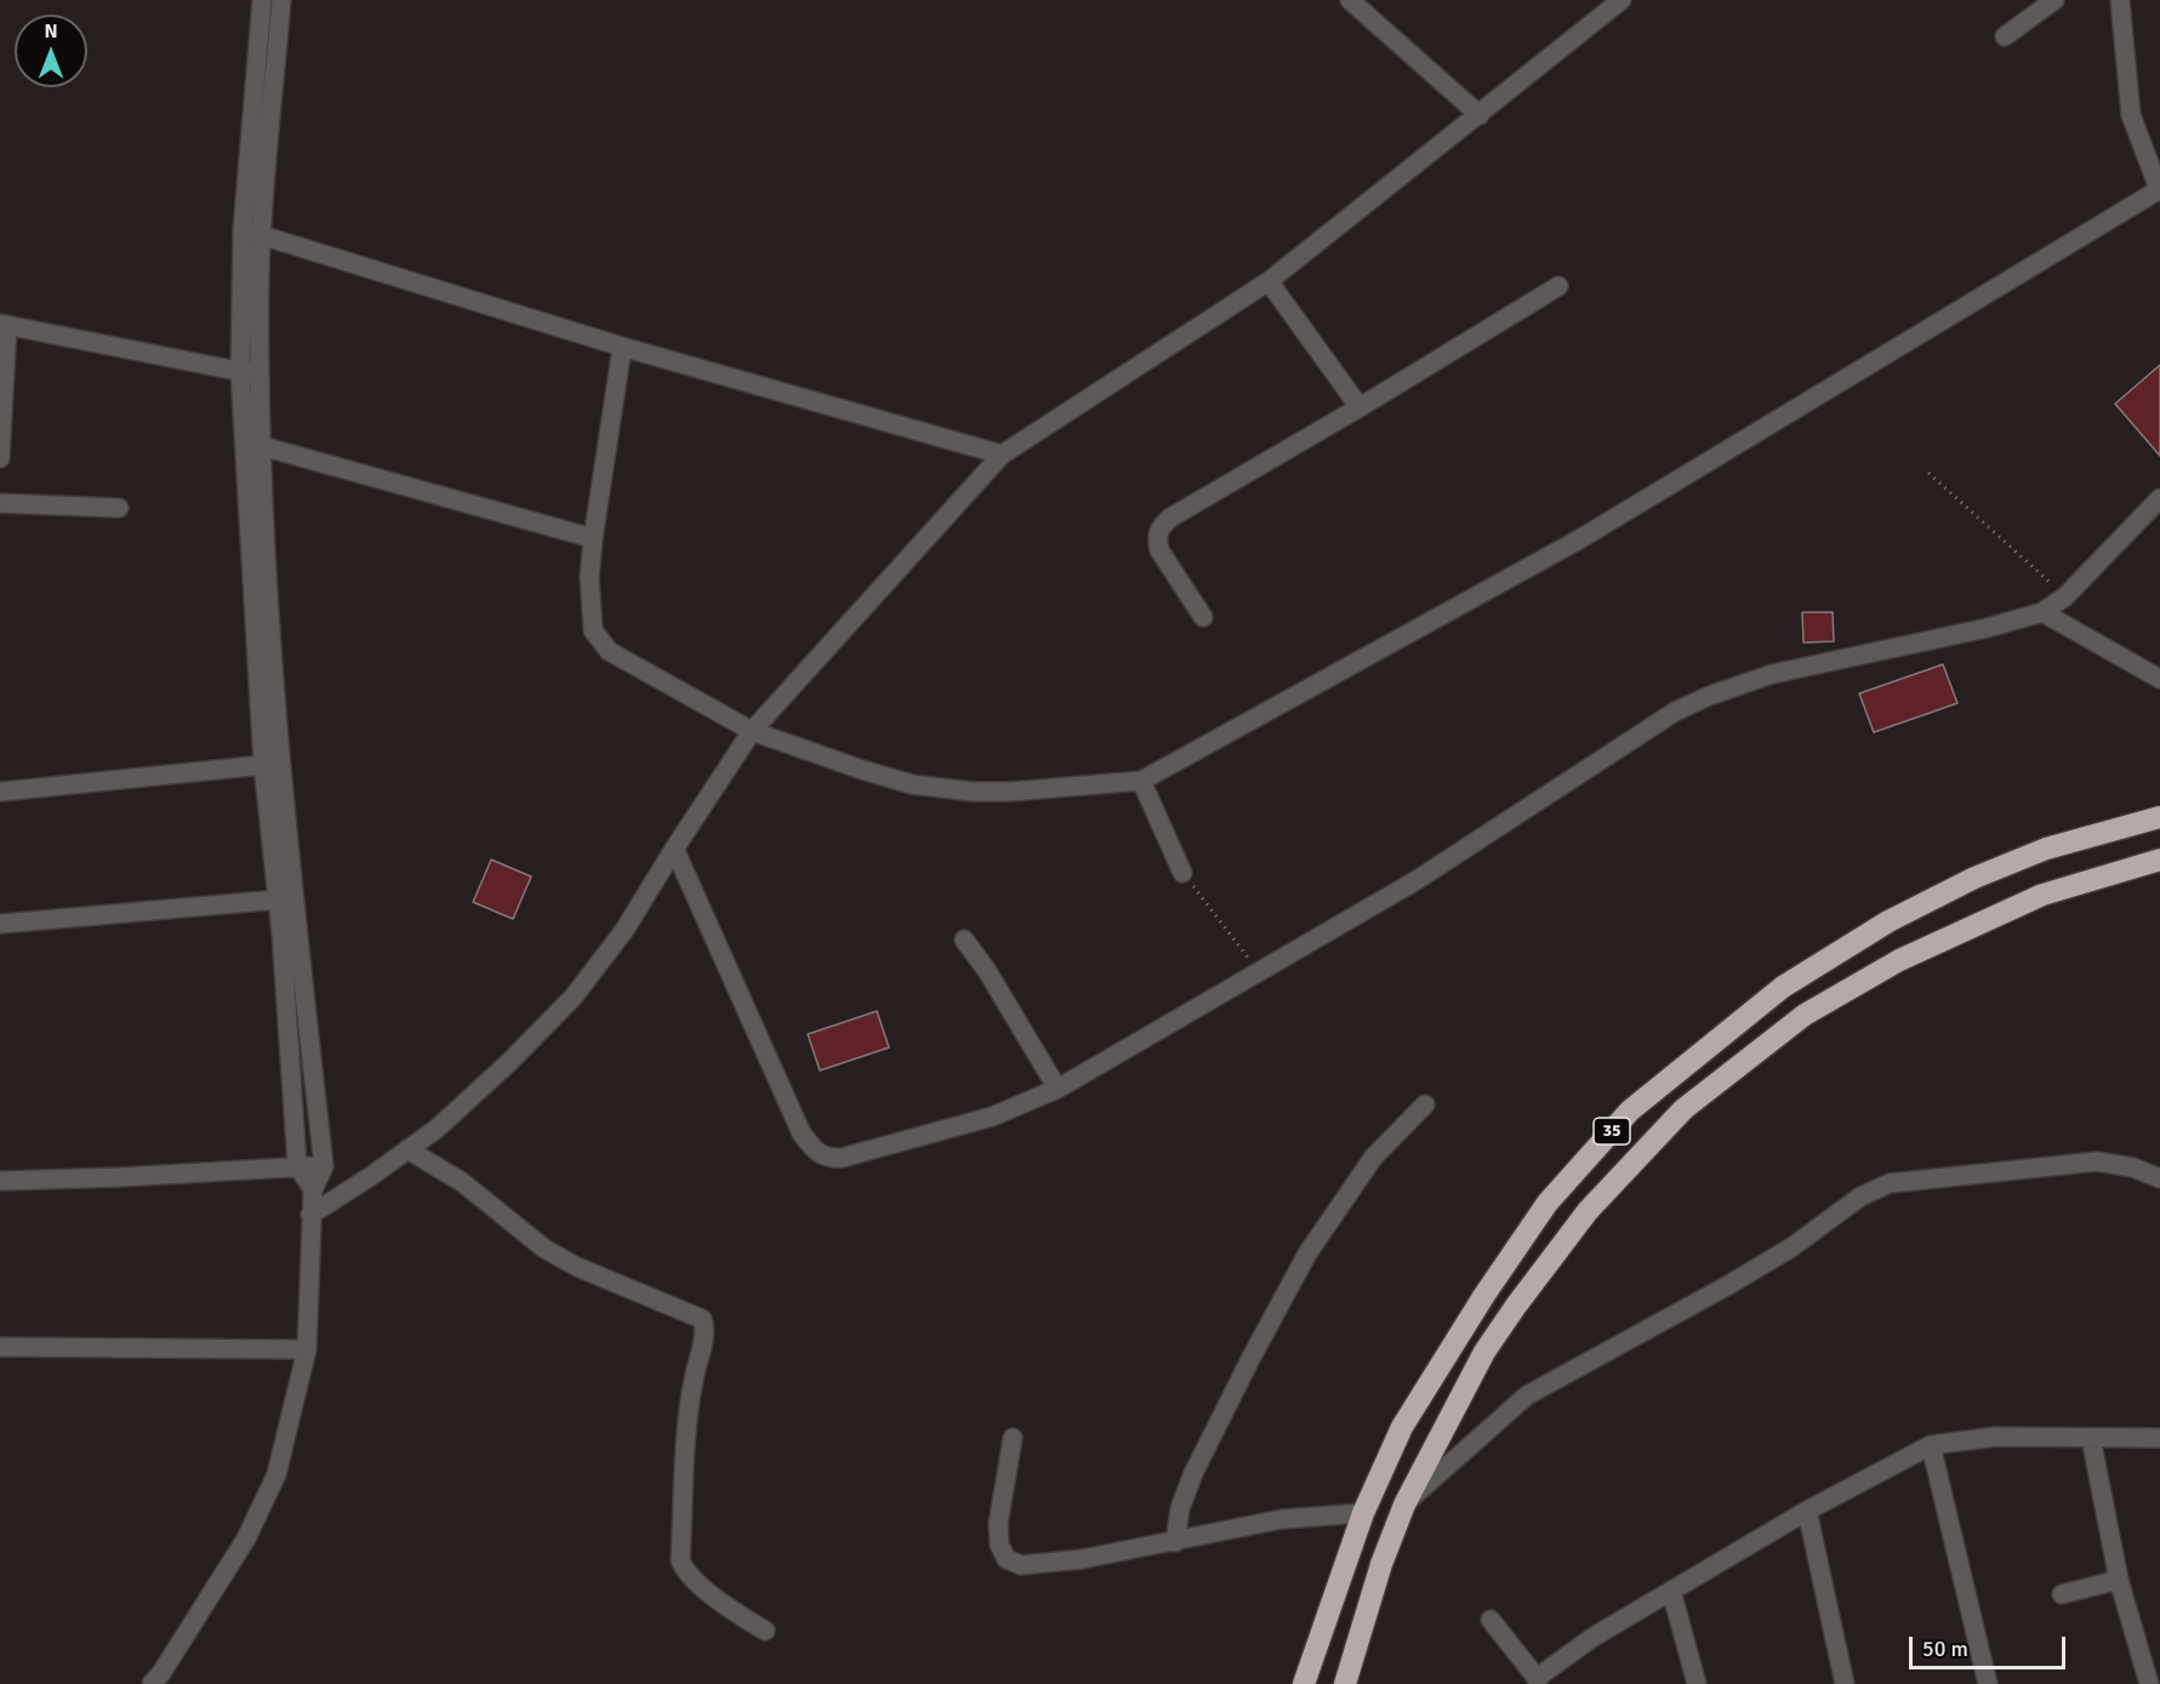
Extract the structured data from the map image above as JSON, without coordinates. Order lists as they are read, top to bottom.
{
  "streets": {
    "highway": ["35"]
  },
  "scale_bar": "50 m",
  "north": "top"
}
